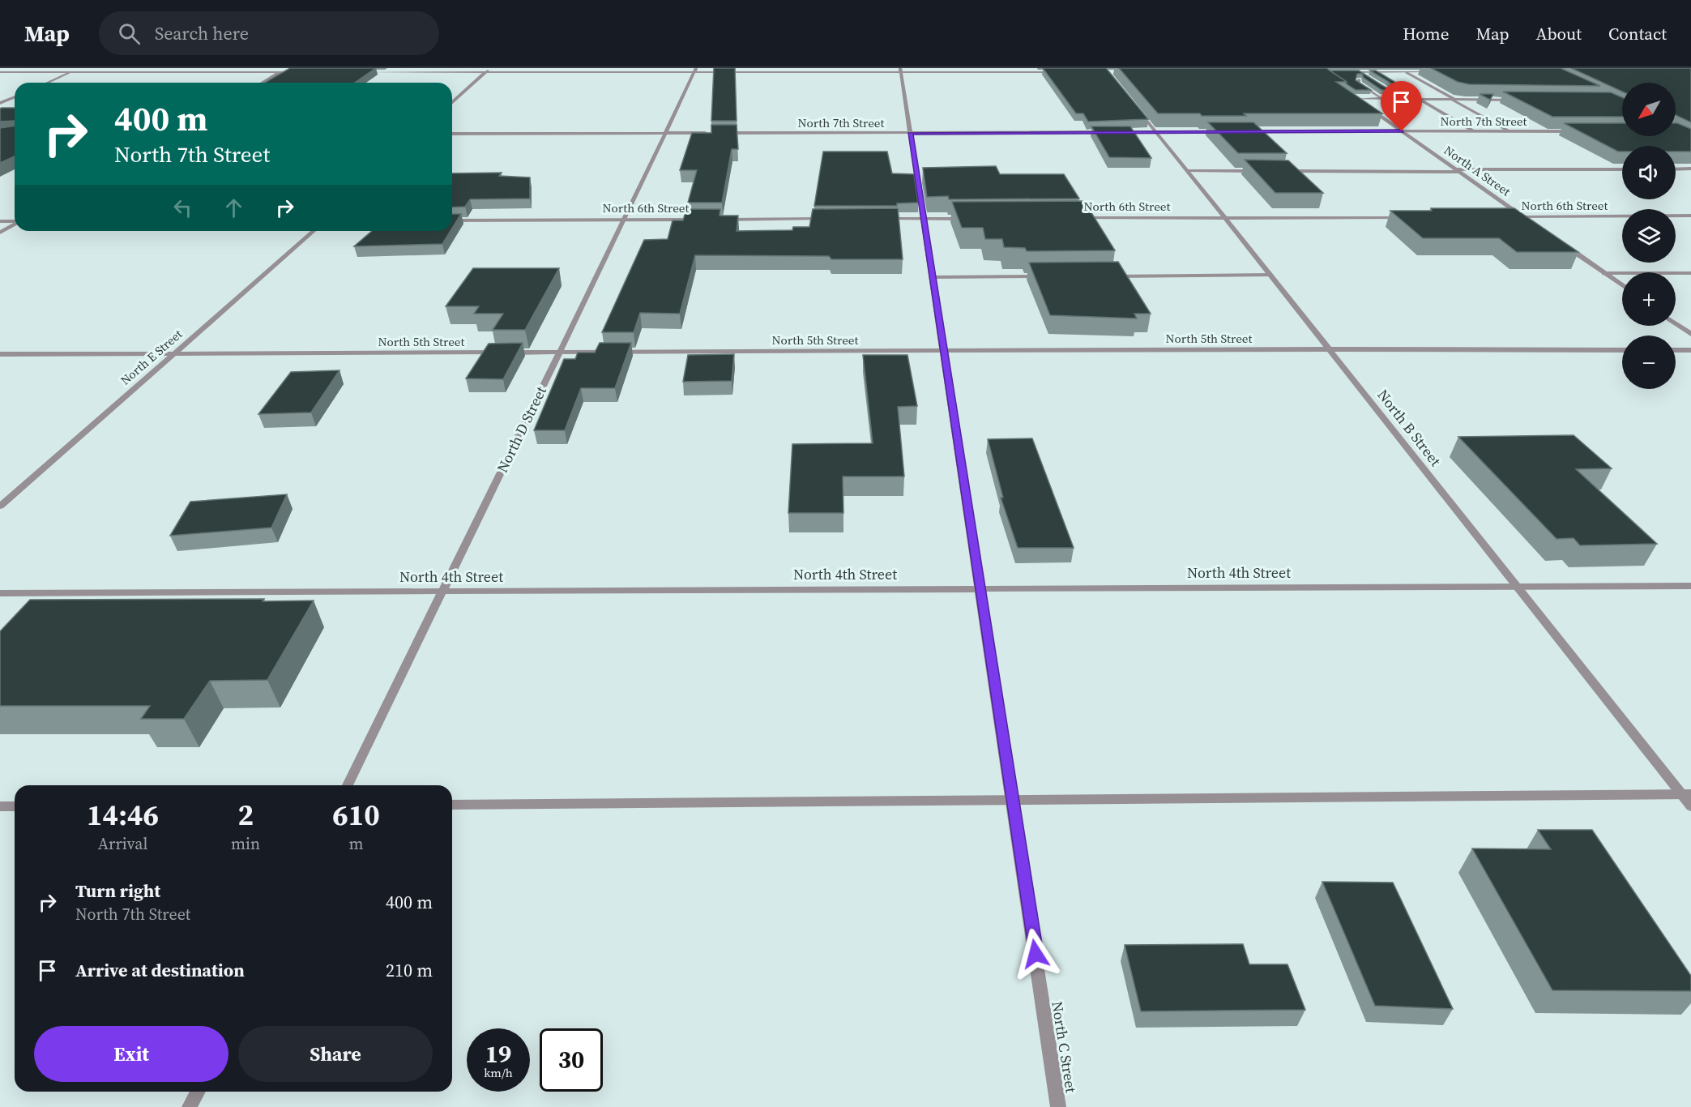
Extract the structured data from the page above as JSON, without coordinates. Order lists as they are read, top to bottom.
{
  "streets": {
    "street": [
      "North 7th Street",
      "North A Street",
      "North 6th Street",
      "North 5th Street",
      "North E Street",
      "North B Street",
      "North D Street",
      "North 4th Street",
      "North C Street"
    ]
  },
  "crossings": [
    ["North 7th Street", "North A Street"],
    ["North 7th Street", "North C Street"],
    ["North A Street", "North 6th Street"],
    ["North 6th Street", "North B Street"],
    ["North 6th Street", "North D Street"],
    ["North 5th Street", "North E Street"],
    ["North 5th Street", "North B Street"],
    ["North 5th Street", "North D Street"],
    ["North 5th Street", "North C Street"],
    ["North B Street", "North 4th Street"],
    ["North D Street", "North 4th Street"],
    ["North 4th Street", "North C Street"]
  ],
  "north": "bottom left",
  "page": {
    "header": "Map",
    "search": "Search here",
    "nav": [
      "Home",
      "Map",
      "About",
      "Contact"
    ],
    "map_buttons": ["+", "−"],
    "turn": ["400 m", "North 7th Street"],
    "eta": [
      "14:46",
      "Arrival",
      "2",
      "min",
      "610",
      "m"
    ],
    "list": [
      {
        "name": "Turn right",
        "note": "North 7th Street",
        "value": "400 m"
      },
      {
        "name": "Arrive at destination",
        "value": "210 m"
      }
    ],
    "buttons": ["Exit", "Share"],
    "speed": "19 km/h",
    "limit": "30"
  }
}
